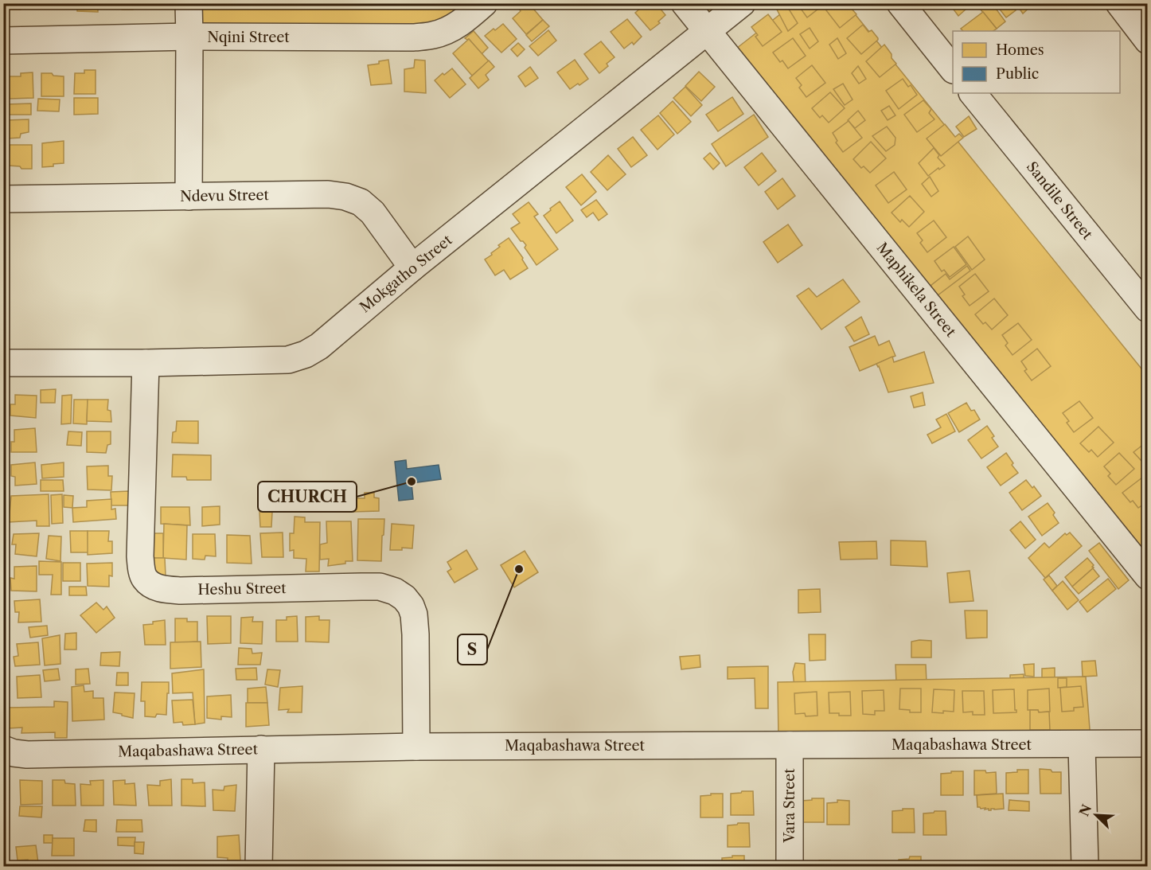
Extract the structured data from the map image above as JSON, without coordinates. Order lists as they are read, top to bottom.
{
  "streets": {
    "street": [
      "Nqini Street",
      "Ndevu Street",
      "Sandile Street",
      "Mokgatho Street",
      "Maphikela Street",
      "Heshu Street",
      "Maqabashawa Street",
      "Vara Street"
    ]
  },
  "crossings": [
    ["Ndevu Street", "Mokgatho Street"],
    ["Mokgatho Street", "Maphikela Street"],
    ["Mokgatho Street", "Heshu Street"],
    ["Heshu Street", "Maqabashawa Street"],
    ["Maqabashawa Street", "Vara Street"]
  ],
  "places": ["CHURCH", "S"],
  "legend": ["Homes", "Public"],
  "north": "top left"
}
